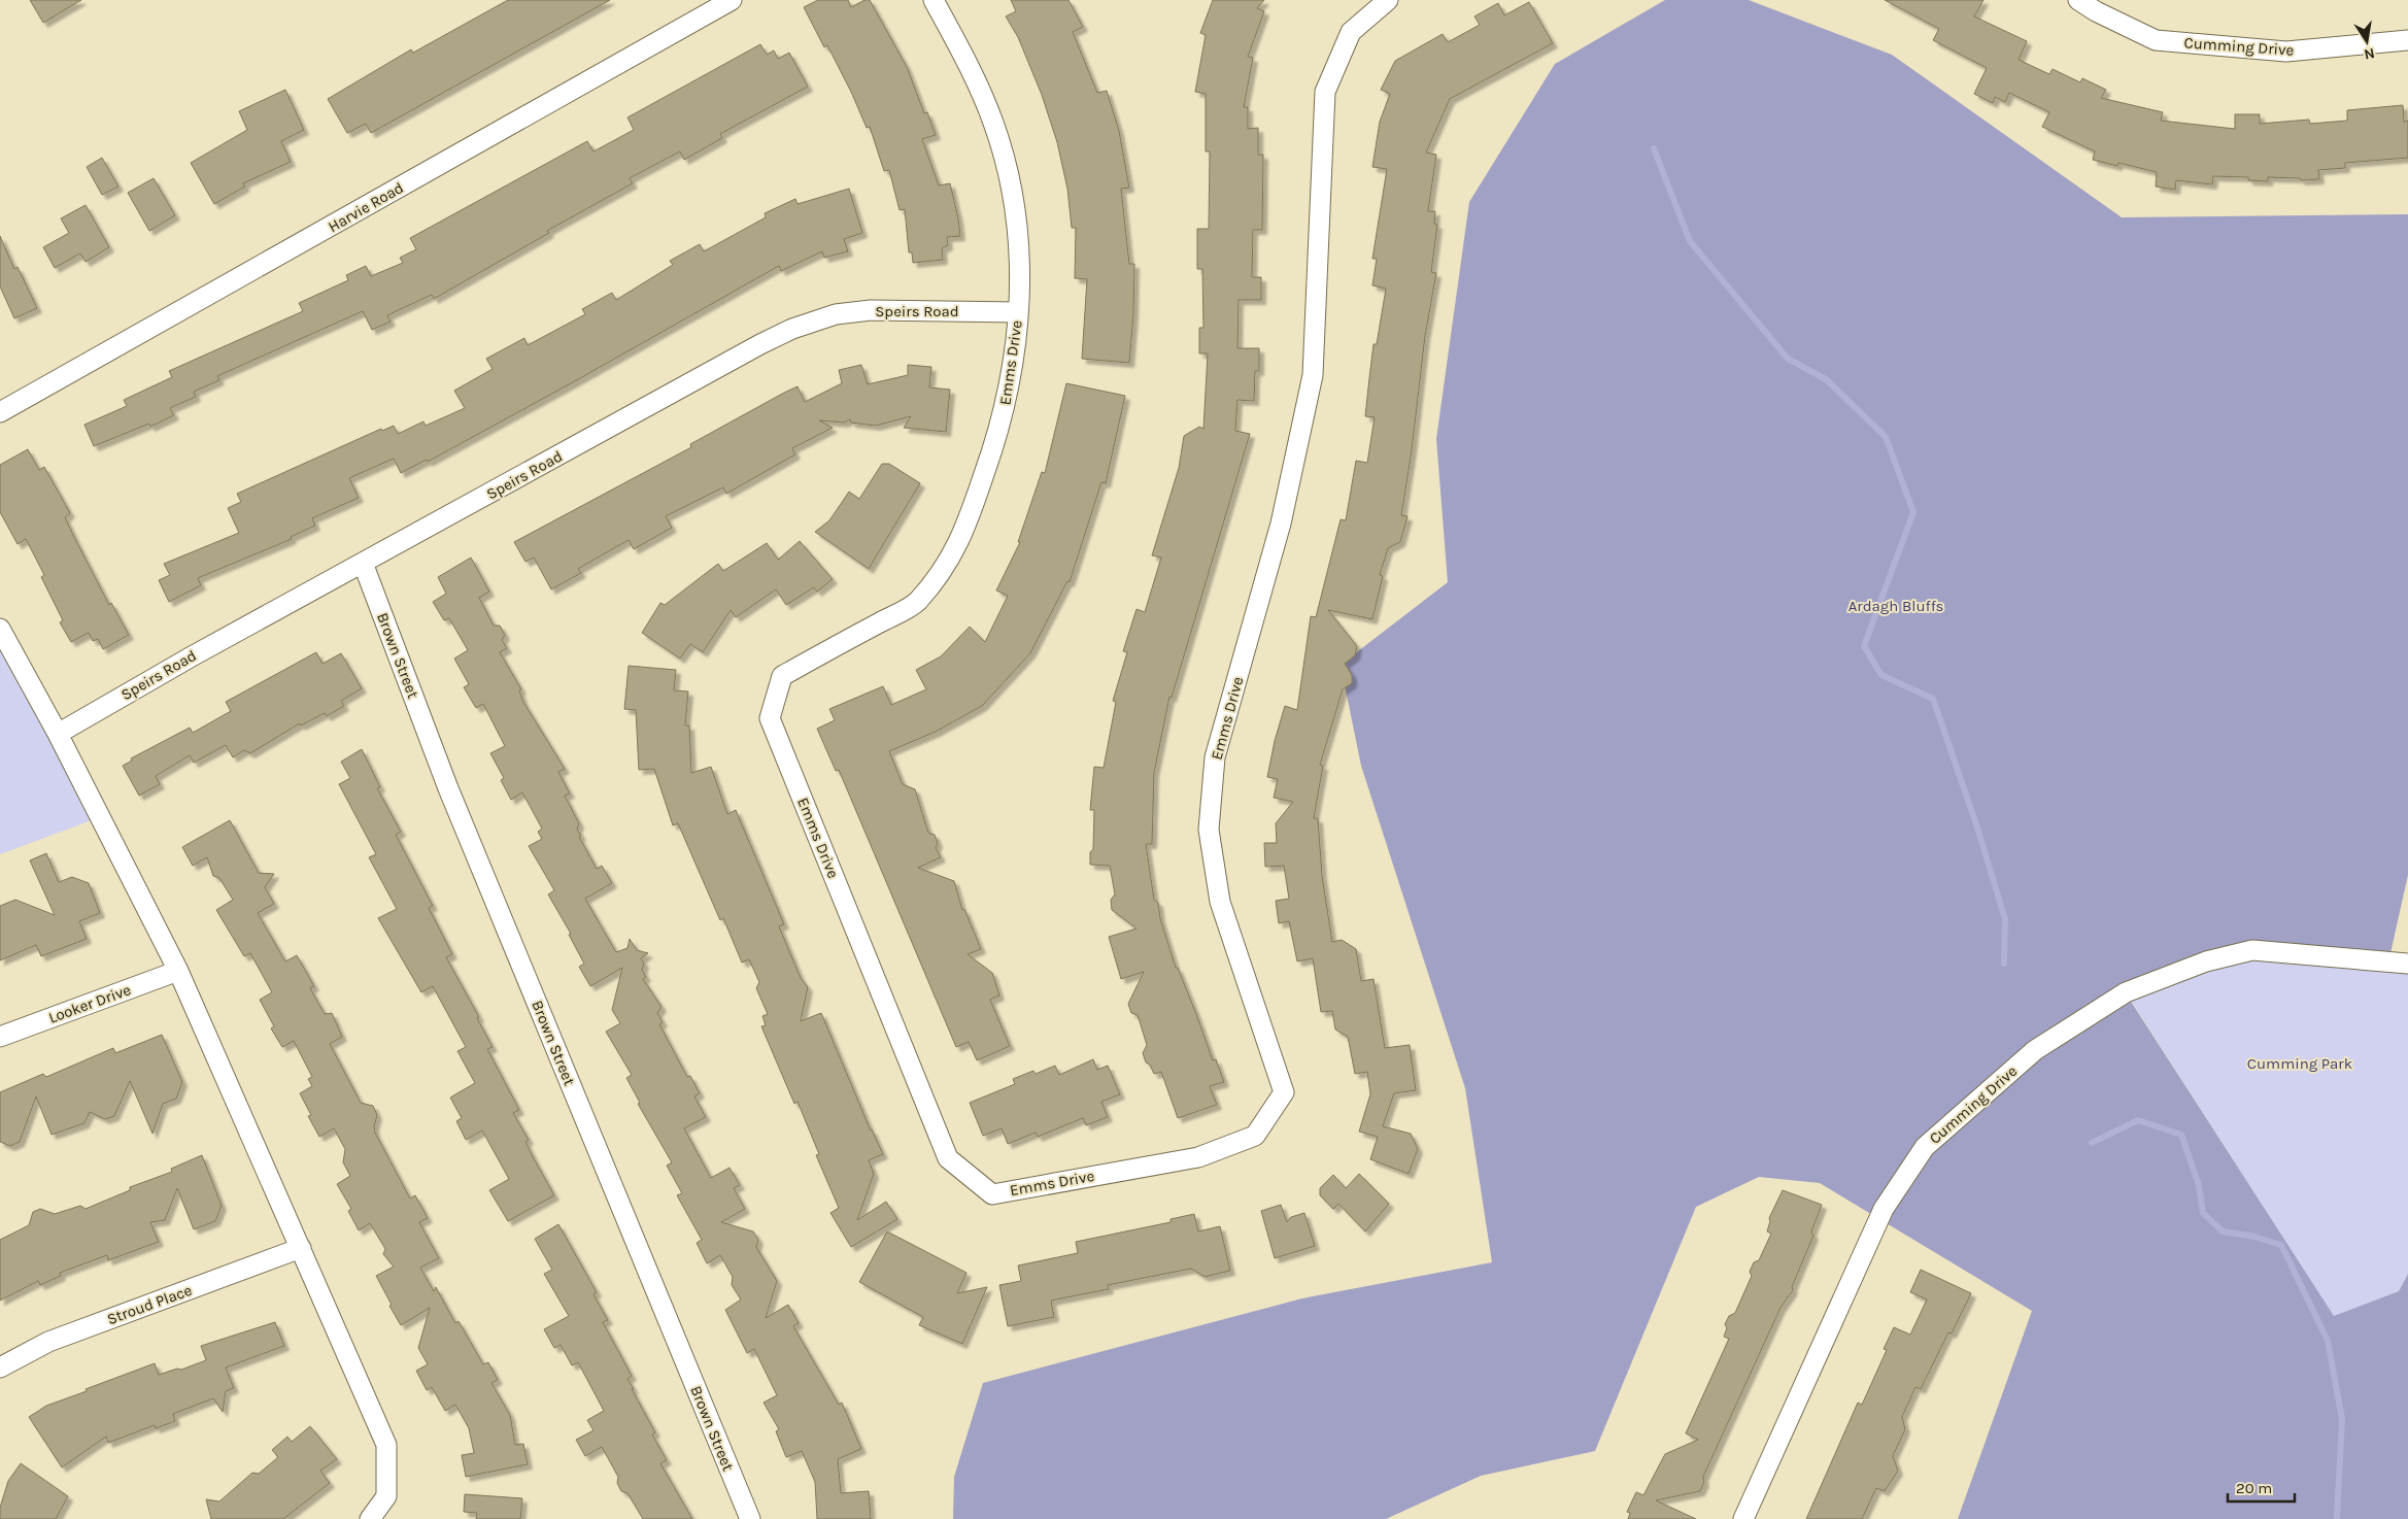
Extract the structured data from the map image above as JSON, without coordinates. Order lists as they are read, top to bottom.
{
  "streets": {
    "street": [
      "Cumming Drive",
      "Harvie Road",
      "Speirs Road",
      "Emms Drive",
      "Brown Street",
      "Looker Drive",
      "Stroud Place"
    ]
  },
  "crossings": [
    ["Speirs Road", "Emms Drive"],
    ["Speirs Road", "Brown Street"]
  ],
  "parks": ["Ardagh Bluffs", "Cumming Park"],
  "scale_bar": "20 m",
  "north": "bottom"
}
